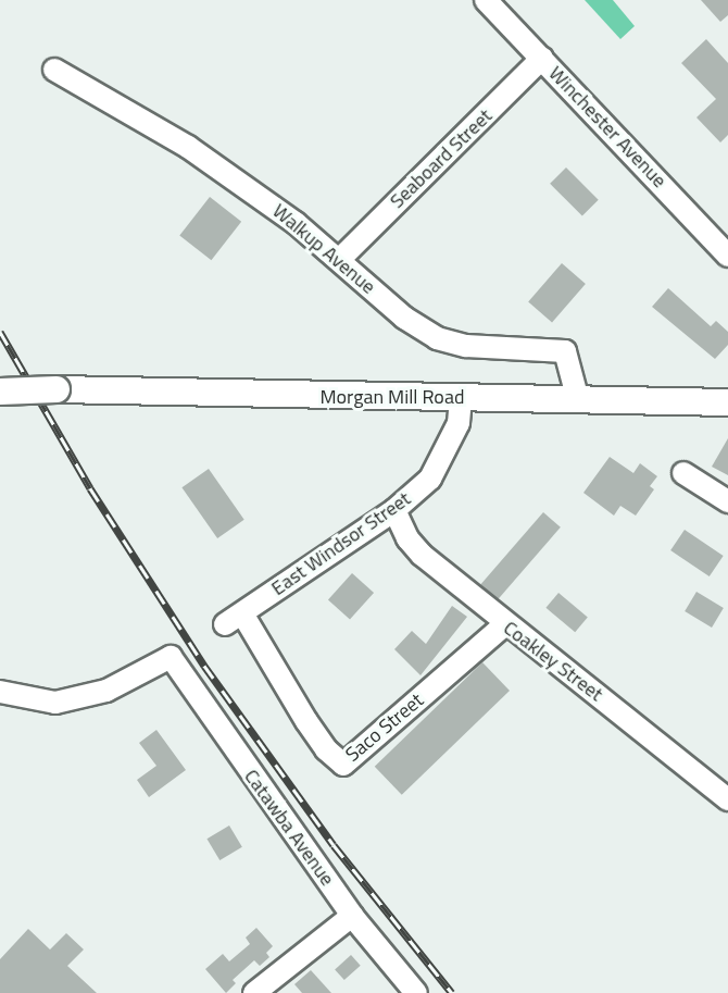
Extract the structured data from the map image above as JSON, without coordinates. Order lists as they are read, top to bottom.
{
  "streets": {
    "main road": ["Morgan Mill Road"],
    "street": [
      "Winchester Avenue",
      "Seaboard Street",
      "Walkup Avenue",
      "East Windsor Street",
      "Coakley Street",
      "Saco Street",
      "Catawba Avenue"
    ]
  },
  "crossings": [
    ["Winchester Avenue", "Seaboard Street"],
    ["Seaboard Street", "Walkup Avenue"],
    ["Walkup Avenue", "Morgan Mill Road"],
    ["Morgan Mill Road", "East Windsor Street"],
    ["East Windsor Street", "Coakley Street"],
    ["East Windsor Street", "Saco Street"],
    ["Coakley Street", "Saco Street"]
  ]
}
